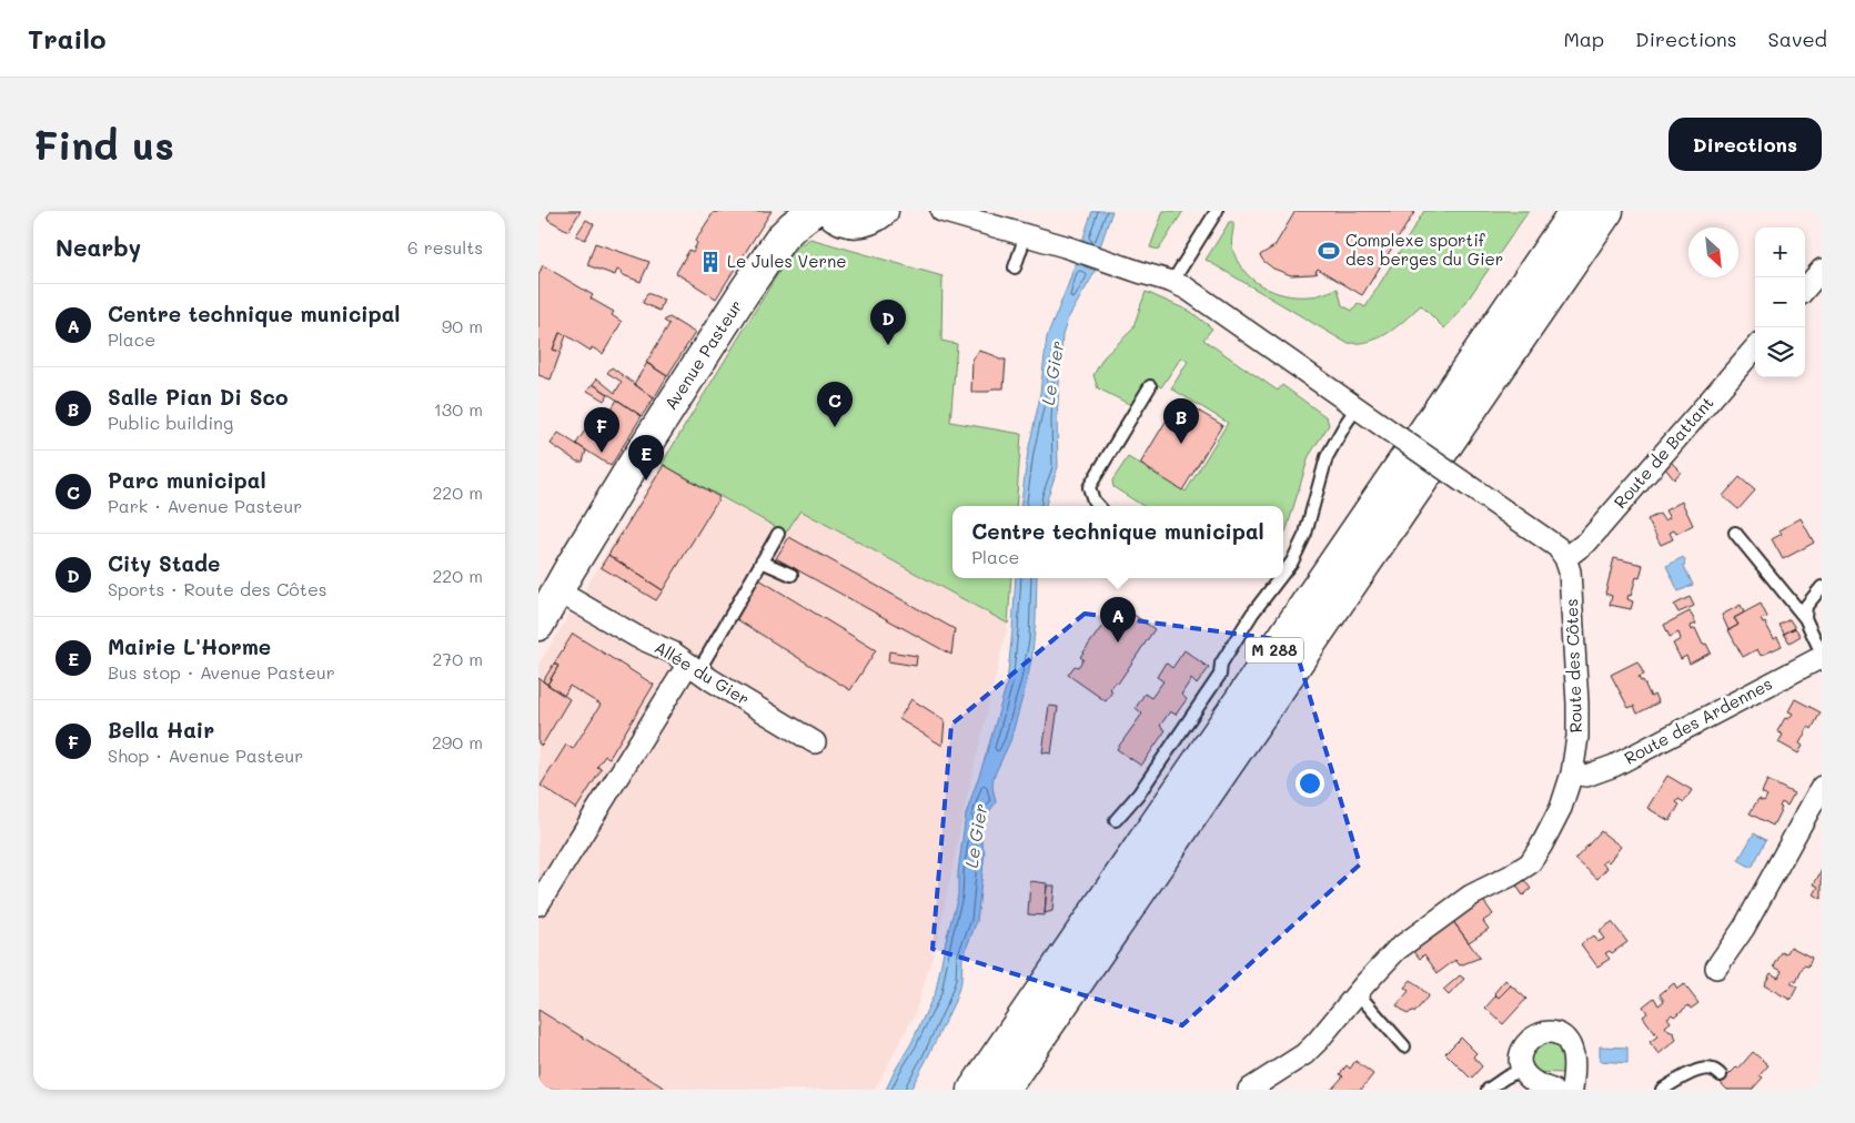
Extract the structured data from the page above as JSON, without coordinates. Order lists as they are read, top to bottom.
{
  "streets": {
    "main road": ["Avenue Pasteur", "M 288"],
    "street": [
      "Route de Battant",
      "Route des Côtes",
      "Allée du Gier",
      "Route des Ardennes"
    ]
  },
  "crossings": [
    ["Avenue Pasteur", "Allée du Gier"],
    ["Route de Battant", "Route des Côtes"],
    ["Route des Côtes", "Route des Ardennes"]
  ],
  "water": ["Le Gier"],
  "places": {
    "sports": ["Complexe sportif des berges du Gier"],
    "building": ["Le Jules Verne"]
  },
  "north": "bottom right",
  "page": {
    "header": "Trailo",
    "nav": ["Map", "Directions", "Saved"],
    "buttons": "Directions",
    "title": "Find us",
    "heading": ["Nearby", "6 results"],
    "map_buttons": ["+", "−"],
    "list": [
      {
        "mark": "A",
        "name": "Centre technique municipal",
        "note": "Place",
        "value": "90 m"
      },
      {
        "mark": "B",
        "name": "Salle Pian Di Sco",
        "note": "Public building",
        "value": "130 m"
      },
      {
        "mark": "C",
        "name": "Parc municipal",
        "note": "Park · Avenue Pasteur",
        "value": "220 m"
      },
      {
        "mark": "D",
        "name": "City Stade",
        "note": "Sports · Route des Côtes",
        "value": "220 m"
      },
      {
        "mark": "E",
        "name": "Mairie L'Horme",
        "note": "Bus stop · Avenue Pasteur",
        "value": "270 m"
      },
      {
        "mark": "F",
        "name": "Bella Hair",
        "note": "Shop · Avenue Pasteur",
        "value": "290 m"
      }
    ],
    "pins": [
      "D",
      "C",
      "B",
      "F",
      "E",
      "A"
    ],
    "popup": ["Centre technique municipal", "Place"]
  }
}
